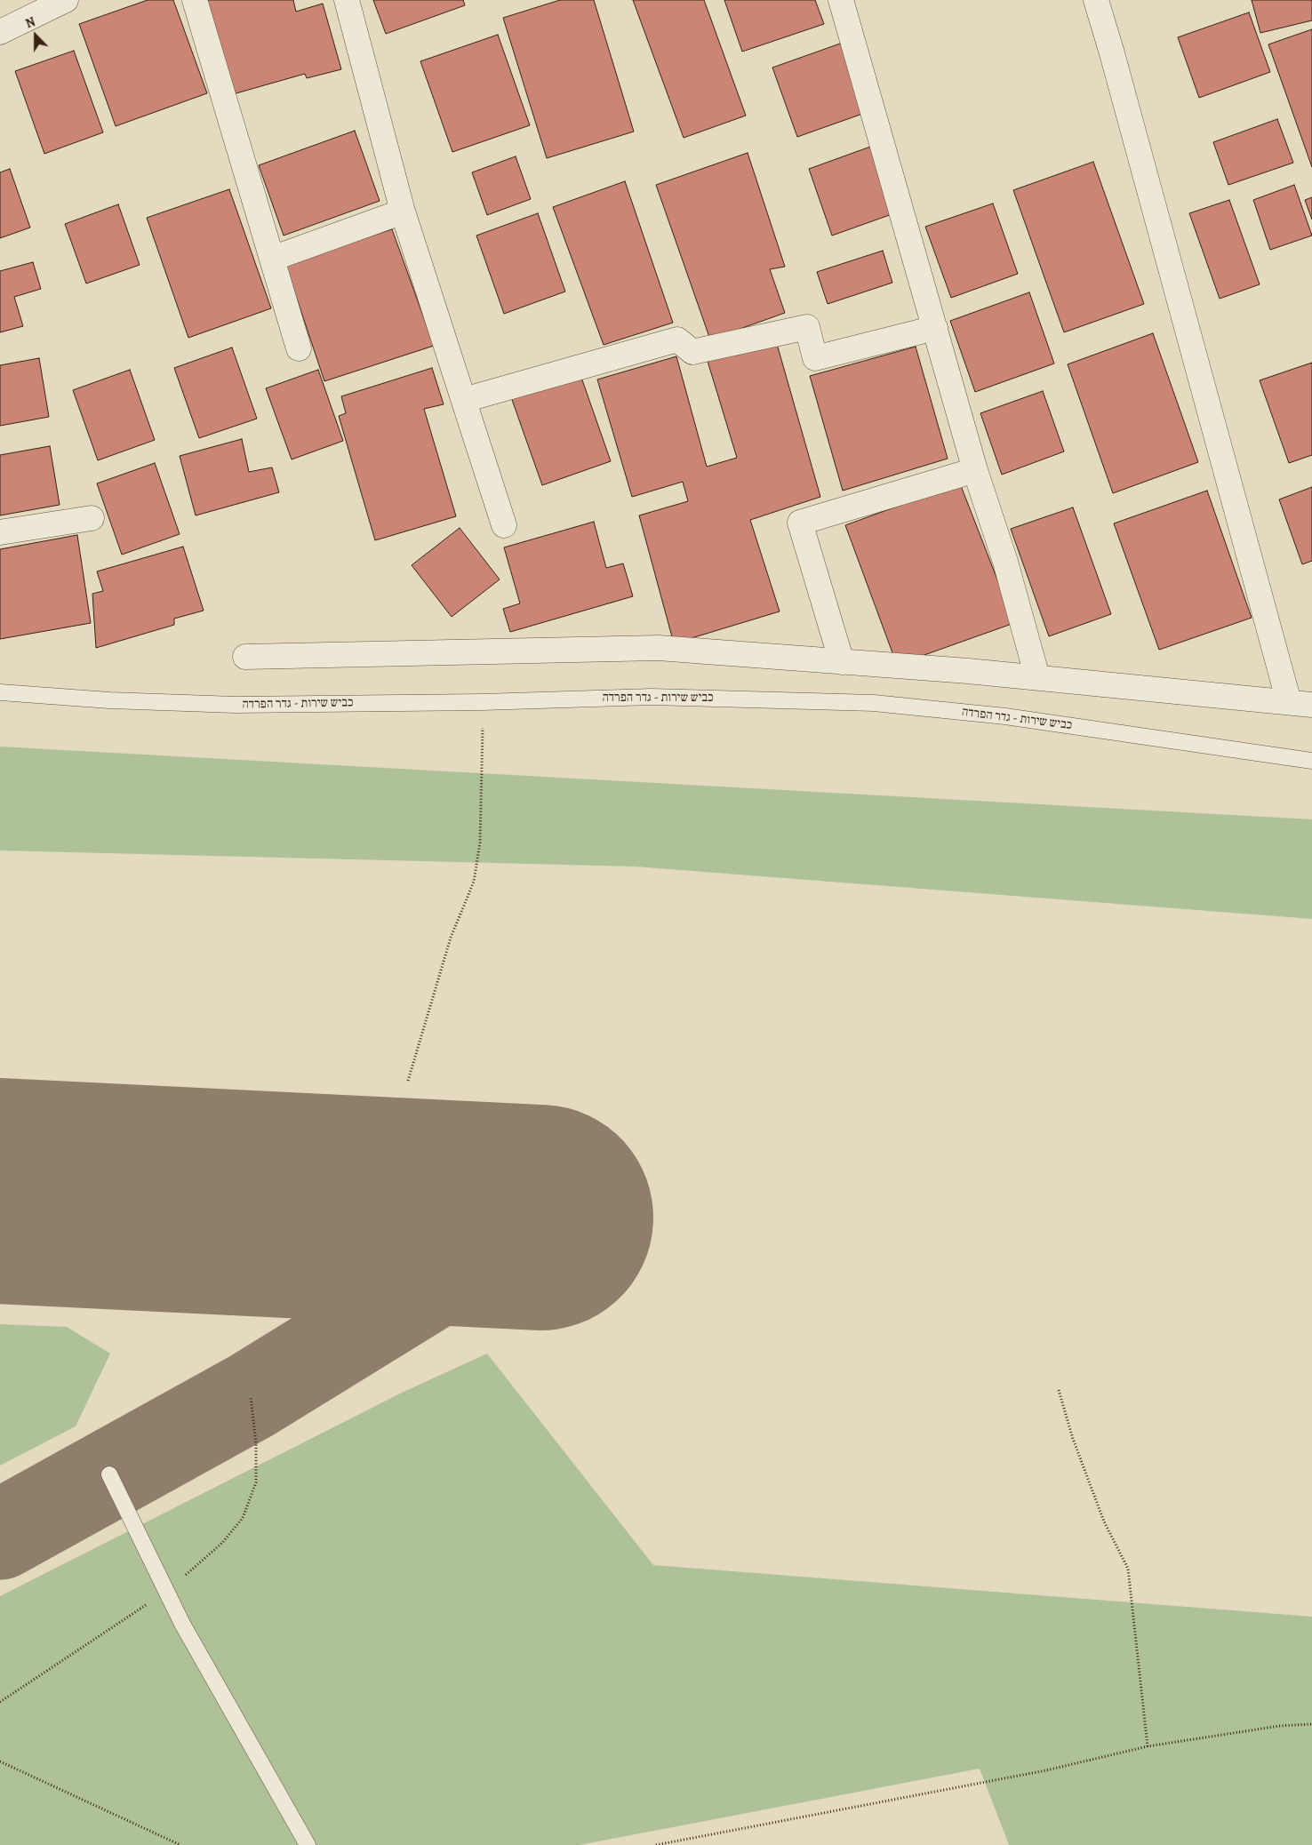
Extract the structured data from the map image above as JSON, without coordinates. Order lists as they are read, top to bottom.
{
  "streets": {
    "lane": ["כביש שירות - גדר הפרדה"]
  },
  "north": "top"
}
